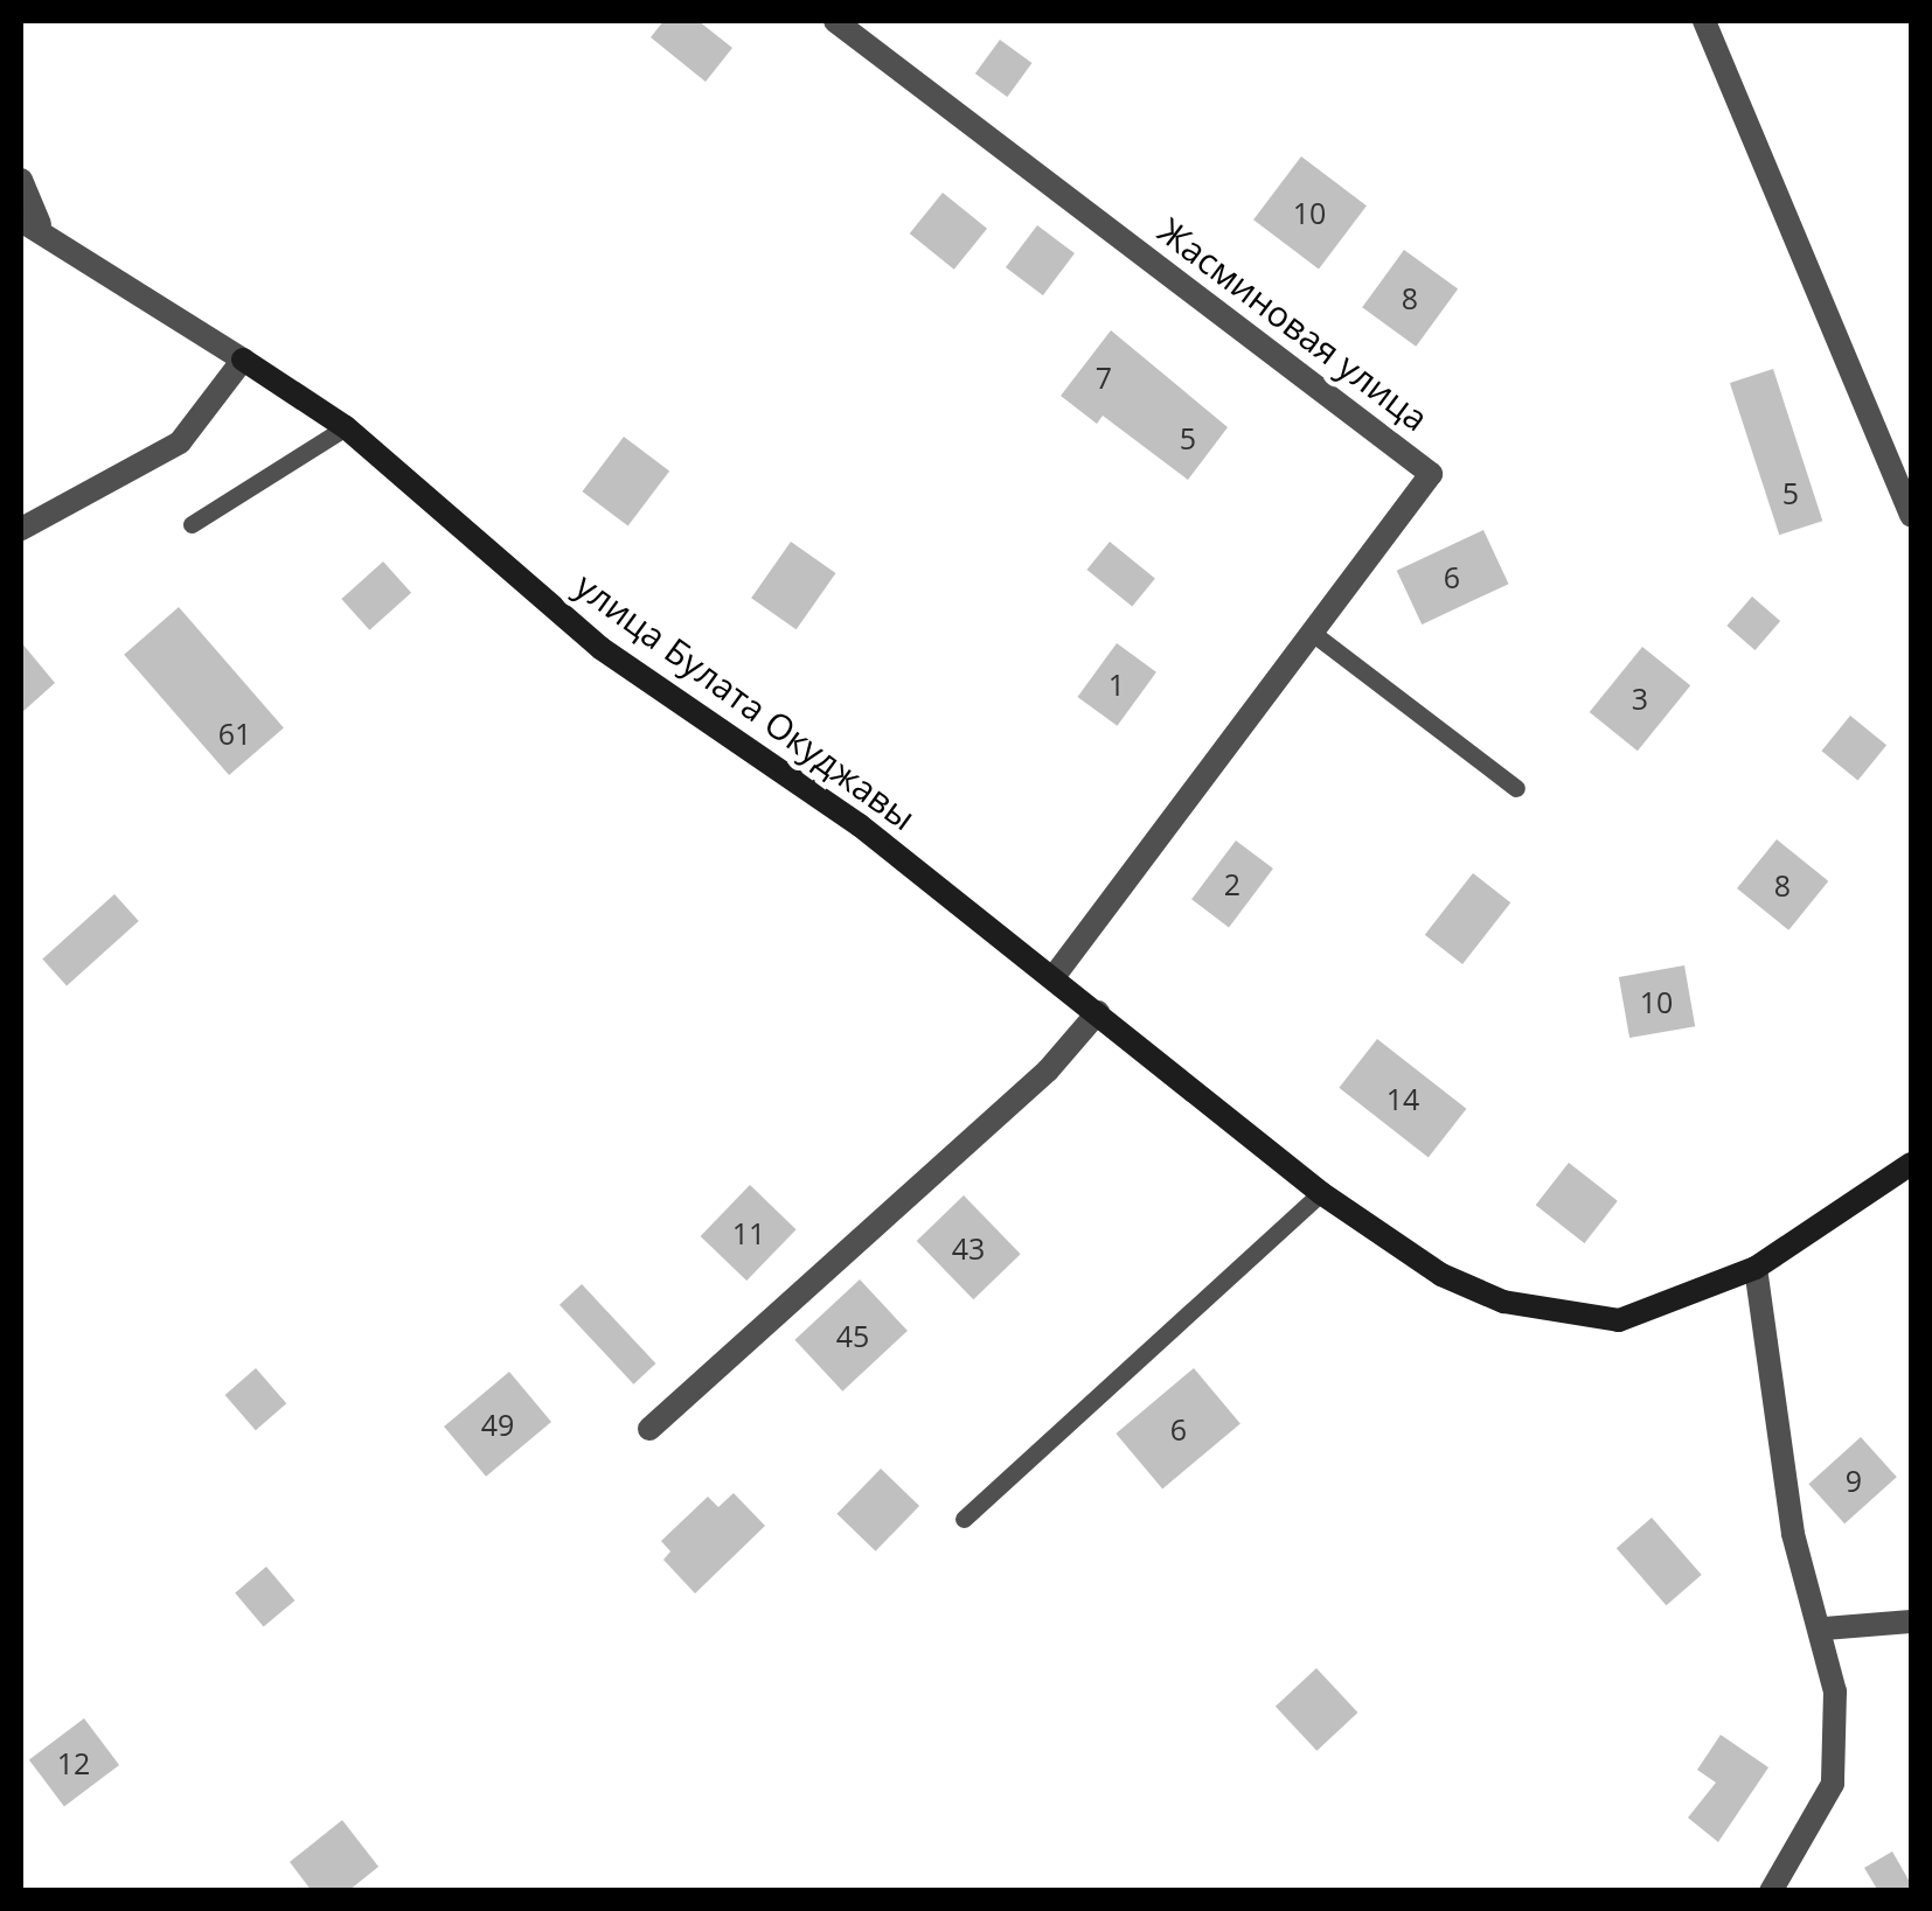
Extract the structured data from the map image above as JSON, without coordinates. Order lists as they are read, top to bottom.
{
  "streets": {
    "street": ["Жасминовая улица", "улица Булата Окуджавы"]
  },
  "crossings": [
    ["Жасминовая улица", "улица Булата Окуджавы"]
  ],
  "house_numbers": [
    "10",
    "8",
    "7",
    "5",
    "5",
    "6",
    "1",
    "3",
    "61",
    "2",
    "8",
    "10",
    "14",
    "11",
    "43",
    "45",
    "49",
    "6",
    "9",
    "12"
  ]
}
